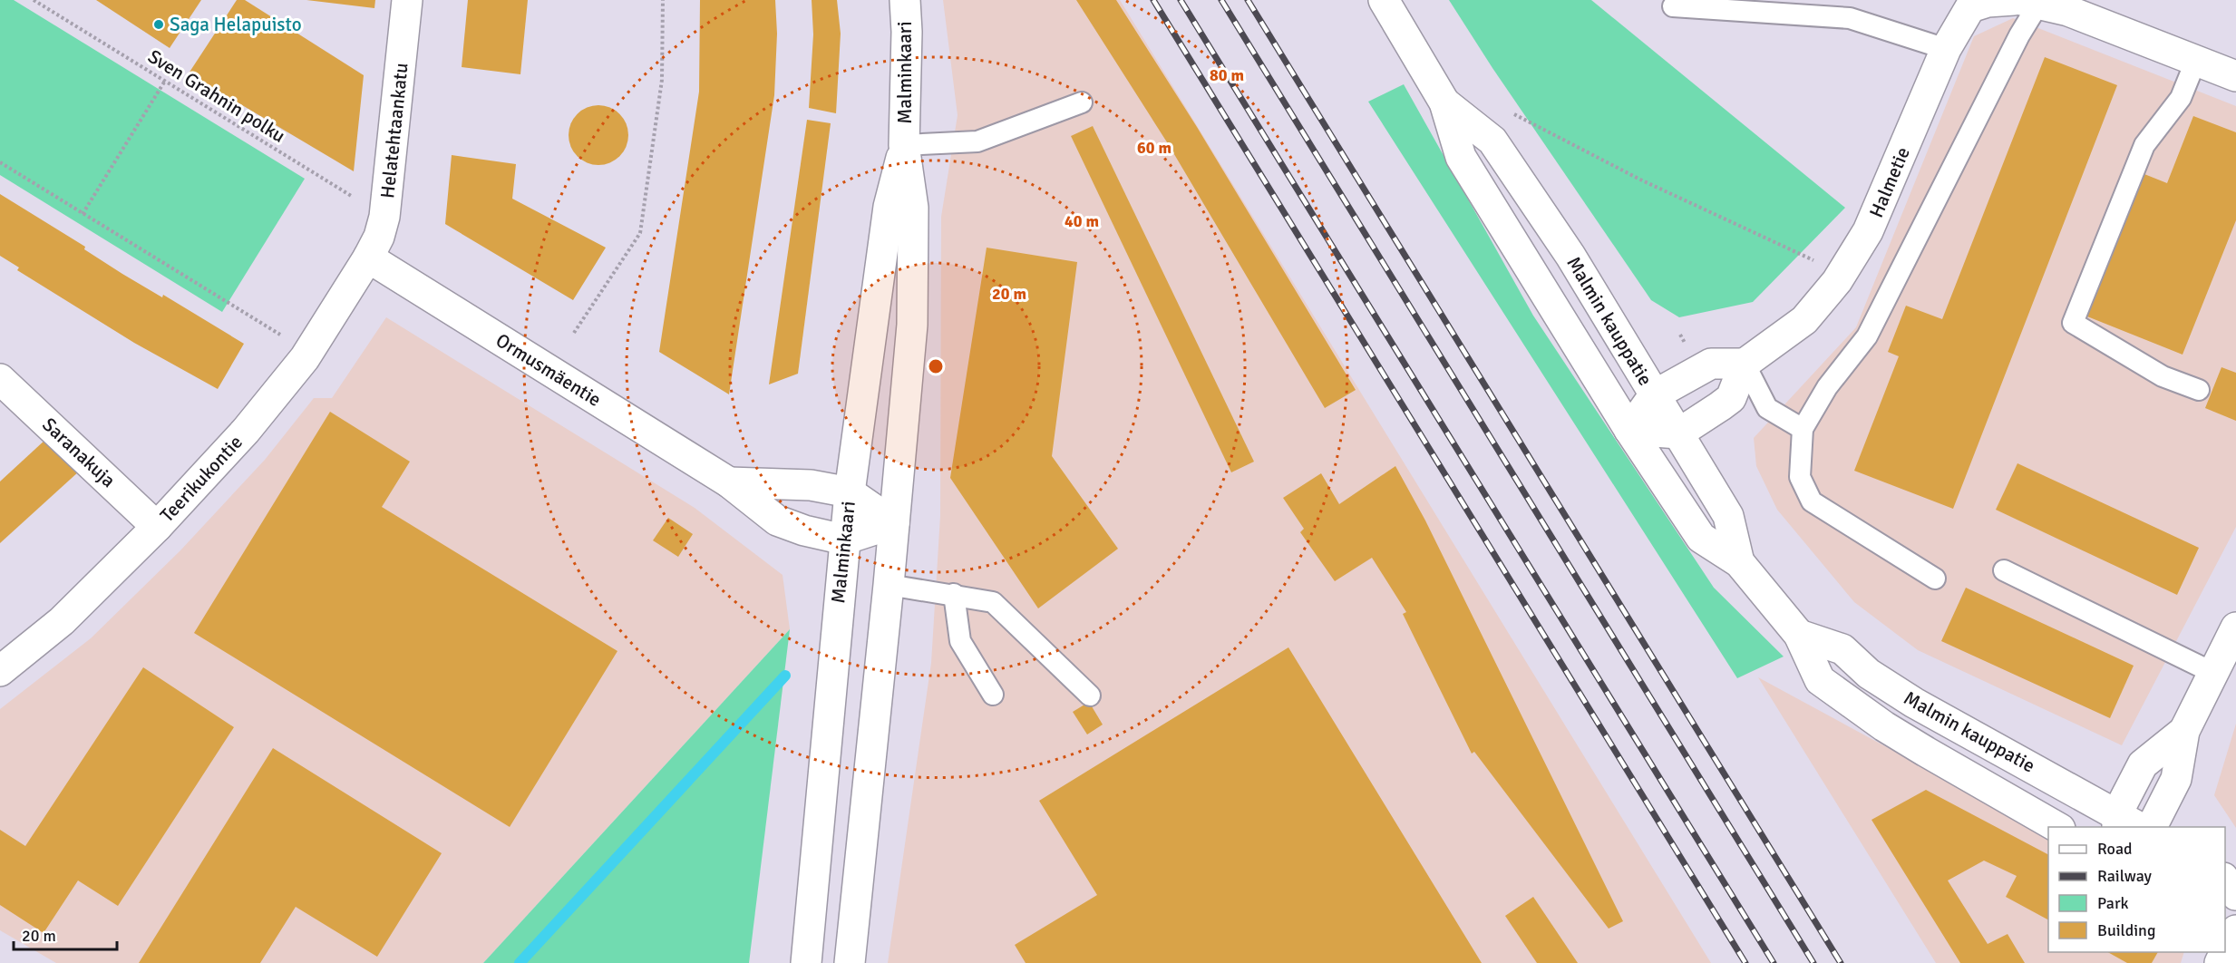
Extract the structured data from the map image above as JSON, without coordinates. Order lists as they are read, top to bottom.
{
  "streets": {
    "street": [
      "Malminkaari",
      "Helatehtaankatu",
      "Halmetie",
      "Malmin kauppatie",
      "Ormusmäentie",
      "Saranakuja",
      "Teerikukontie"
    ],
    "path": ["Sven Grahnin polku"]
  },
  "crossings": [
    ["Malminkaari", "Ormusmäentie"],
    ["Sven Grahnin polku", "Helatehtaankatu"],
    ["Helatehtaankatu", "Ormusmäentie"],
    ["Helatehtaankatu", "Teerikukontie"],
    ["Ormusmäentie", "Teerikukontie"],
    ["Saranakuja", "Teerikukontie"]
  ],
  "places": ["Saga Helapuisto"],
  "legend": [
    "Road",
    "Railway",
    "Park",
    "Building"
  ],
  "scale_bar": "20 m",
  "rings": [
    "80 m",
    "60 m",
    "40 m",
    "20 m"
  ]
}
